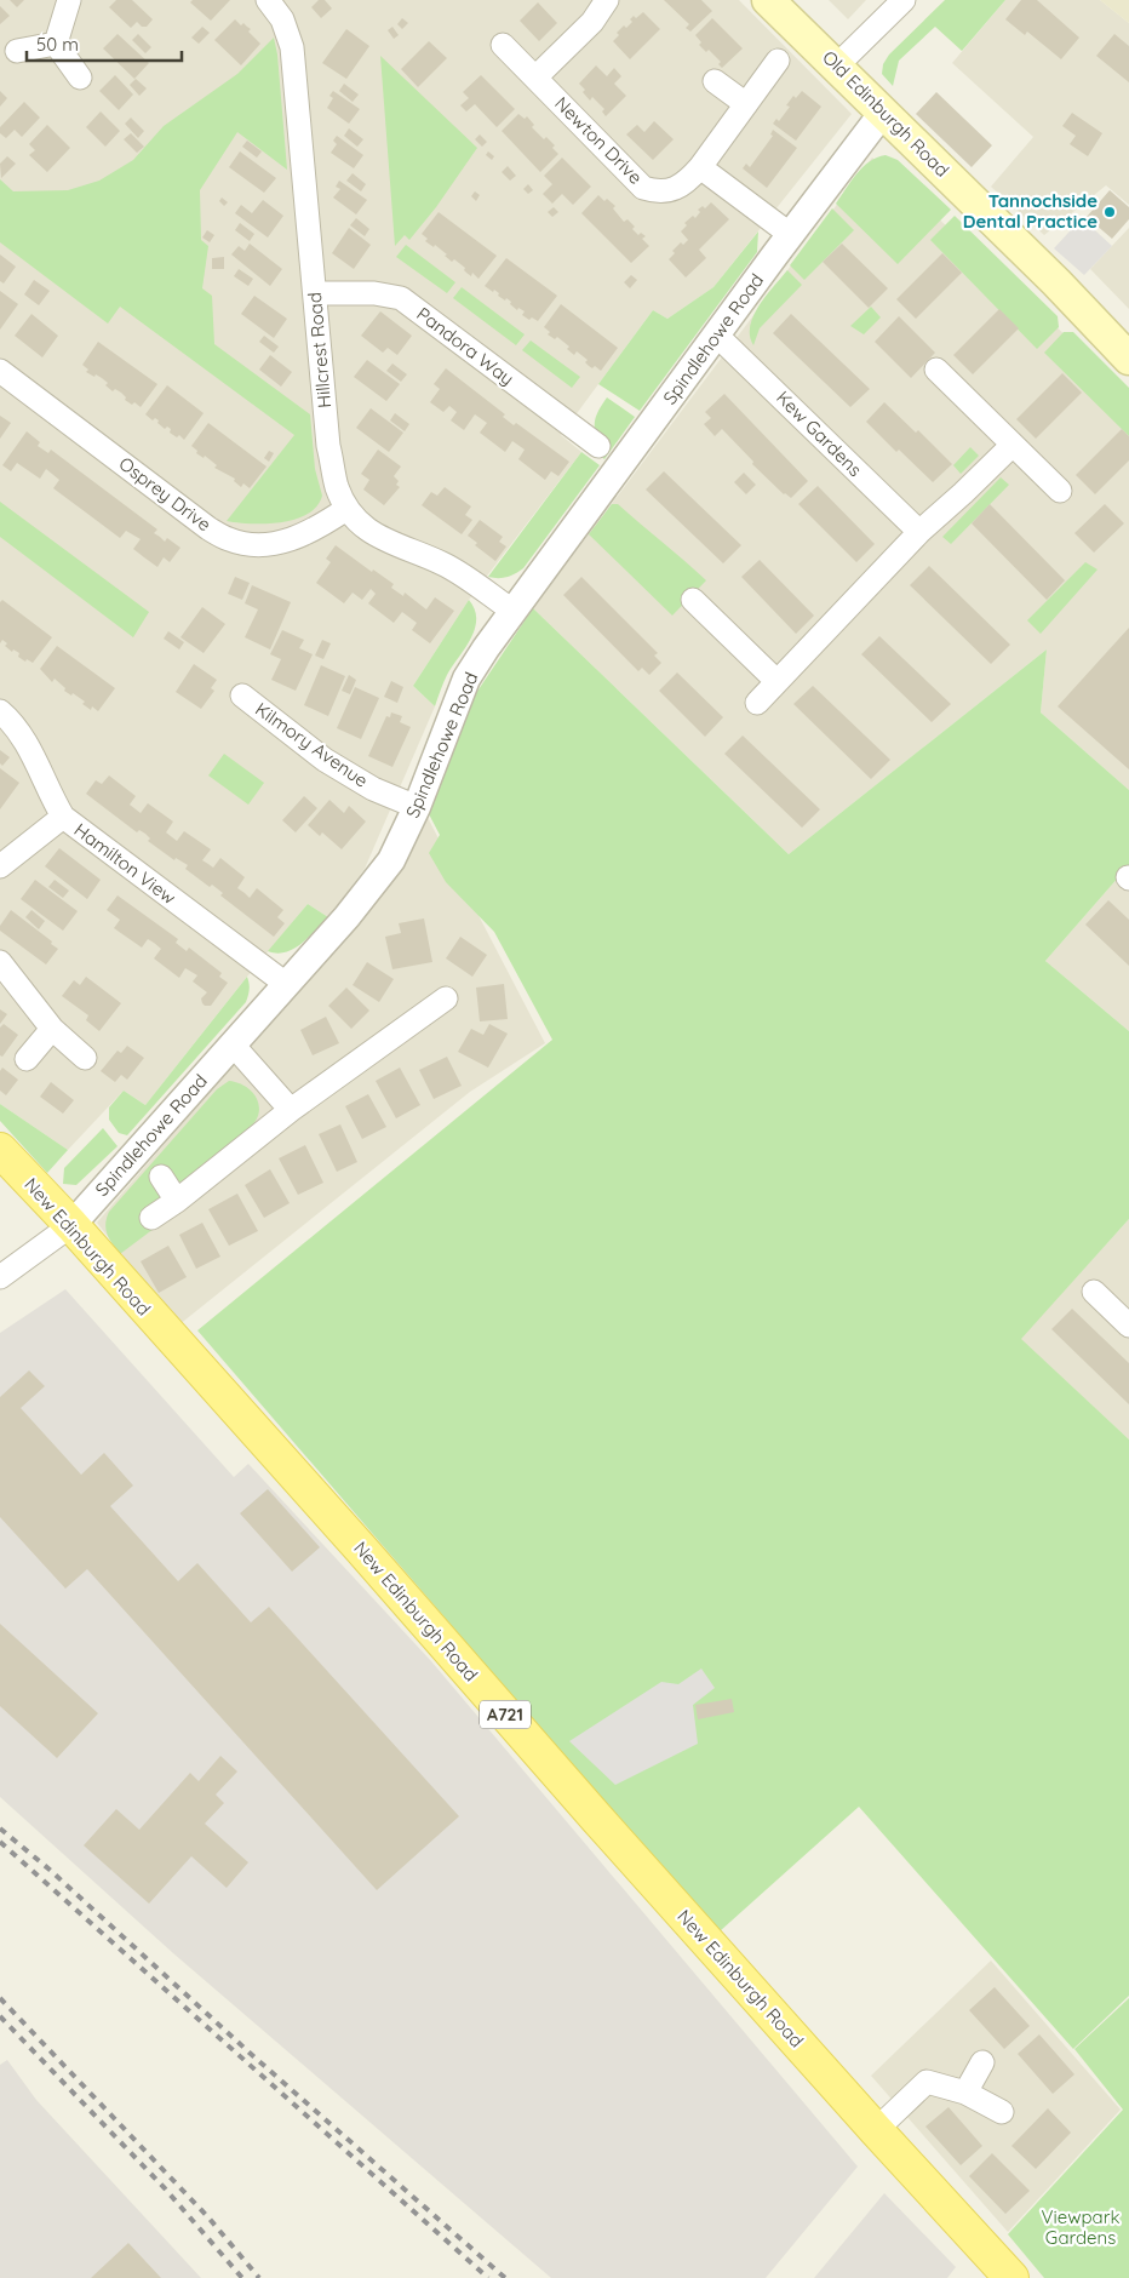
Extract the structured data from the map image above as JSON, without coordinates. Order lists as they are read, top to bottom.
{
  "streets": {
    "main road": ["Old Edinburgh Road", "New Edinburgh Road", "A721"],
    "street": [
      "Newton Drive",
      "Spindlehowe Road",
      "Pandora Way",
      "Hillcrest Road",
      "Kew Gardens",
      "Osprey Drive",
      "Kilmory Avenue",
      "Hamilton View"
    ]
  },
  "crossings": [
    ["Old Edinburgh Road", "Spindlehowe Road"],
    ["Spindlehowe Road", "Hillcrest Road"],
    ["Spindlehowe Road", "Kew Gardens"],
    ["Spindlehowe Road", "Kilmory Avenue"],
    ["Spindlehowe Road", "Hamilton View"],
    ["Spindlehowe Road", "New Edinburgh Road"],
    ["Pandora Way", "Hillcrest Road"],
    ["Hillcrest Road", "Osprey Drive"]
  ],
  "parks": ["Viewpark Gardens"],
  "places": ["Tannochside Dental Practice"],
  "scale_bar": "50 m"
}
